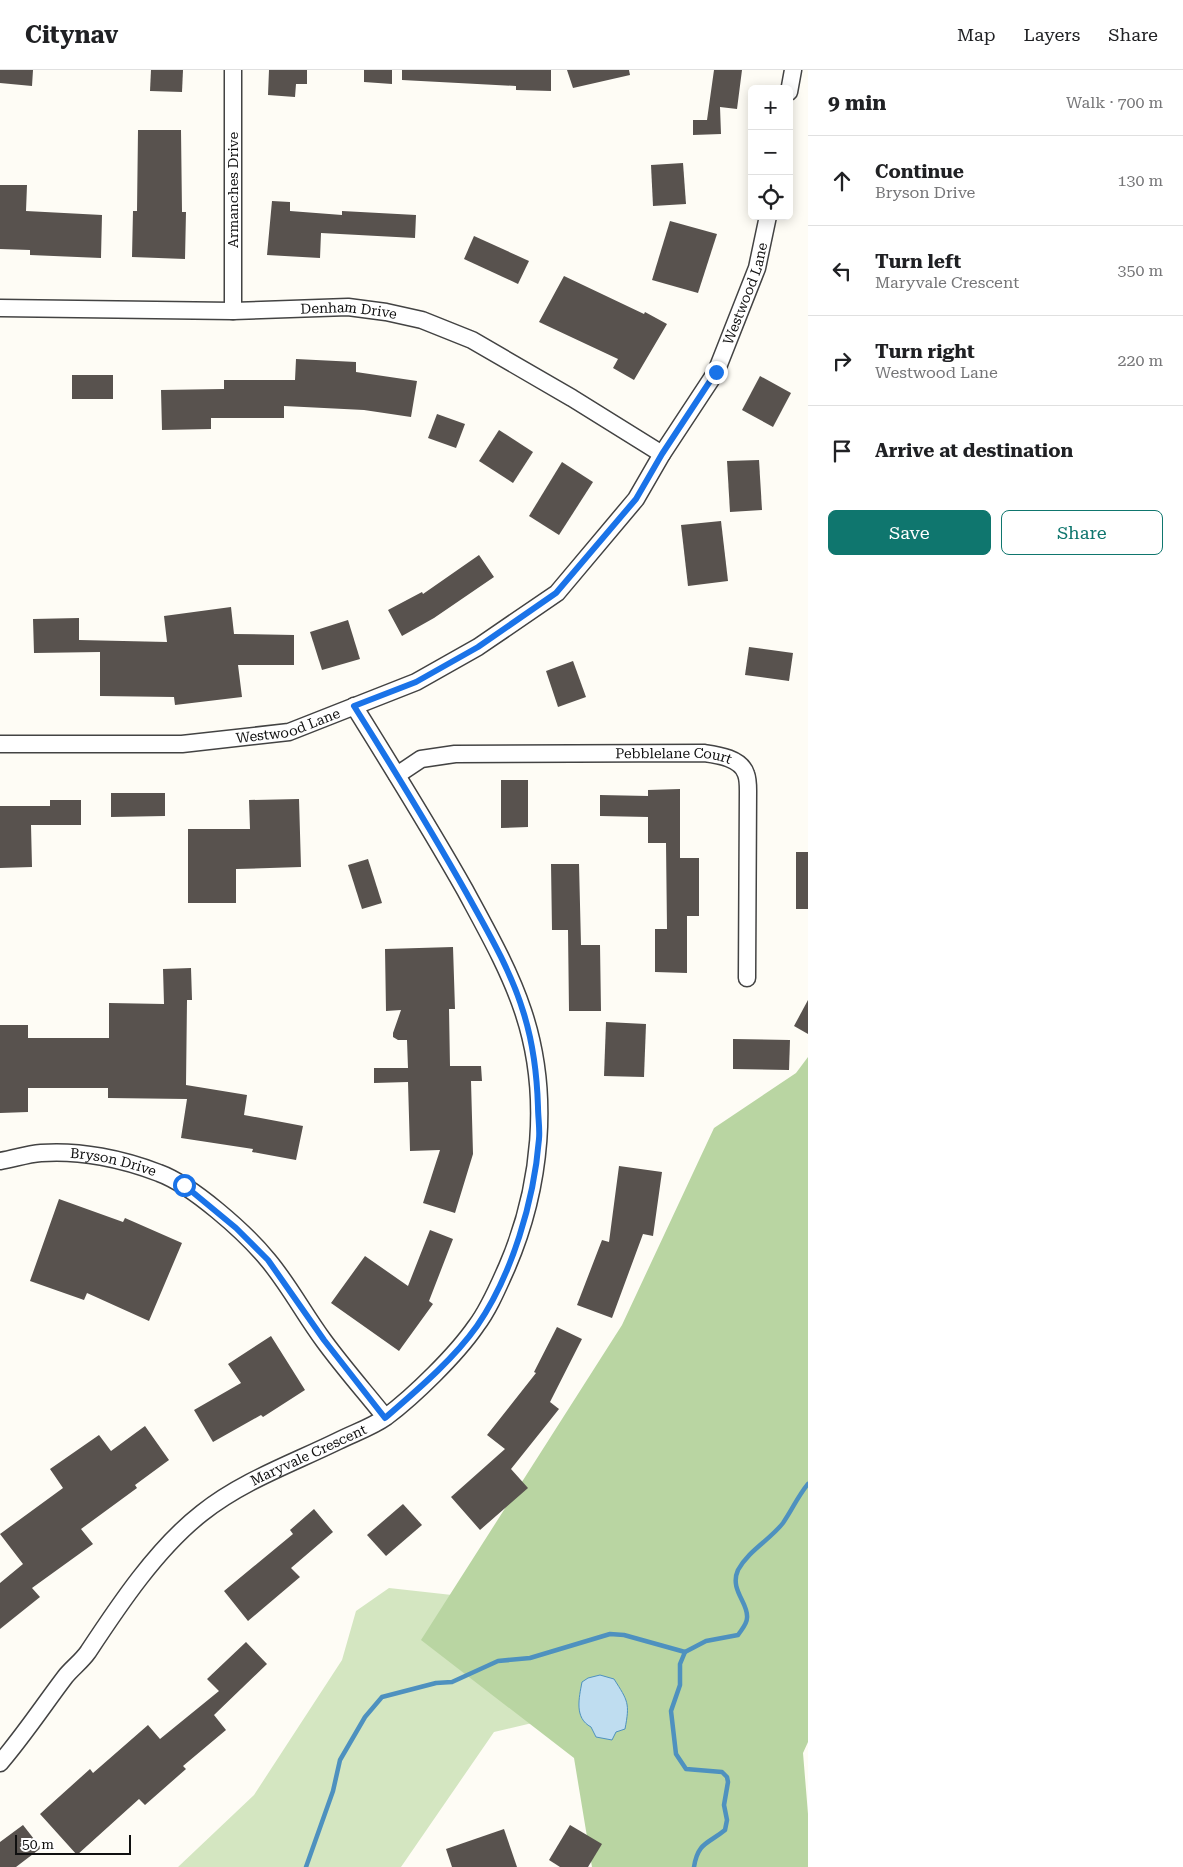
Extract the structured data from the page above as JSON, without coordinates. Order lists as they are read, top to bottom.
{
  "streets": {
    "street": [
      "Armanches Drive",
      "Westwood Lane",
      "Denham Drive",
      "Pebblelane Court",
      "Bryson Drive",
      "Maryvale Crescent"
    ]
  },
  "crossings": [
    ["Armanches Drive", "Denham Drive"],
    ["Westwood Lane", "Denham Drive"],
    ["Westwood Lane", "Maryvale Crescent"],
    ["Pebblelane Court", "Maryvale Crescent"],
    ["Bryson Drive", "Maryvale Crescent"]
  ],
  "scale_bar": "50 m",
  "page": {
    "header": "Citynav",
    "nav": ["Map", "Layers", "Share"],
    "heading": ["9 min", "Walk · 700 m"],
    "map_buttons": ["+", "−"],
    "list": [
      ["Continue", "Bryson Drive", "130 m"],
      ["Turn left", "Maryvale Crescent", "350 m"],
      ["Turn right", "Westwood Lane", "220 m"],
      "Arrive at destination"
    ],
    "buttons": ["Save", "Share"],
    "scale": "50 m"
  }
}
